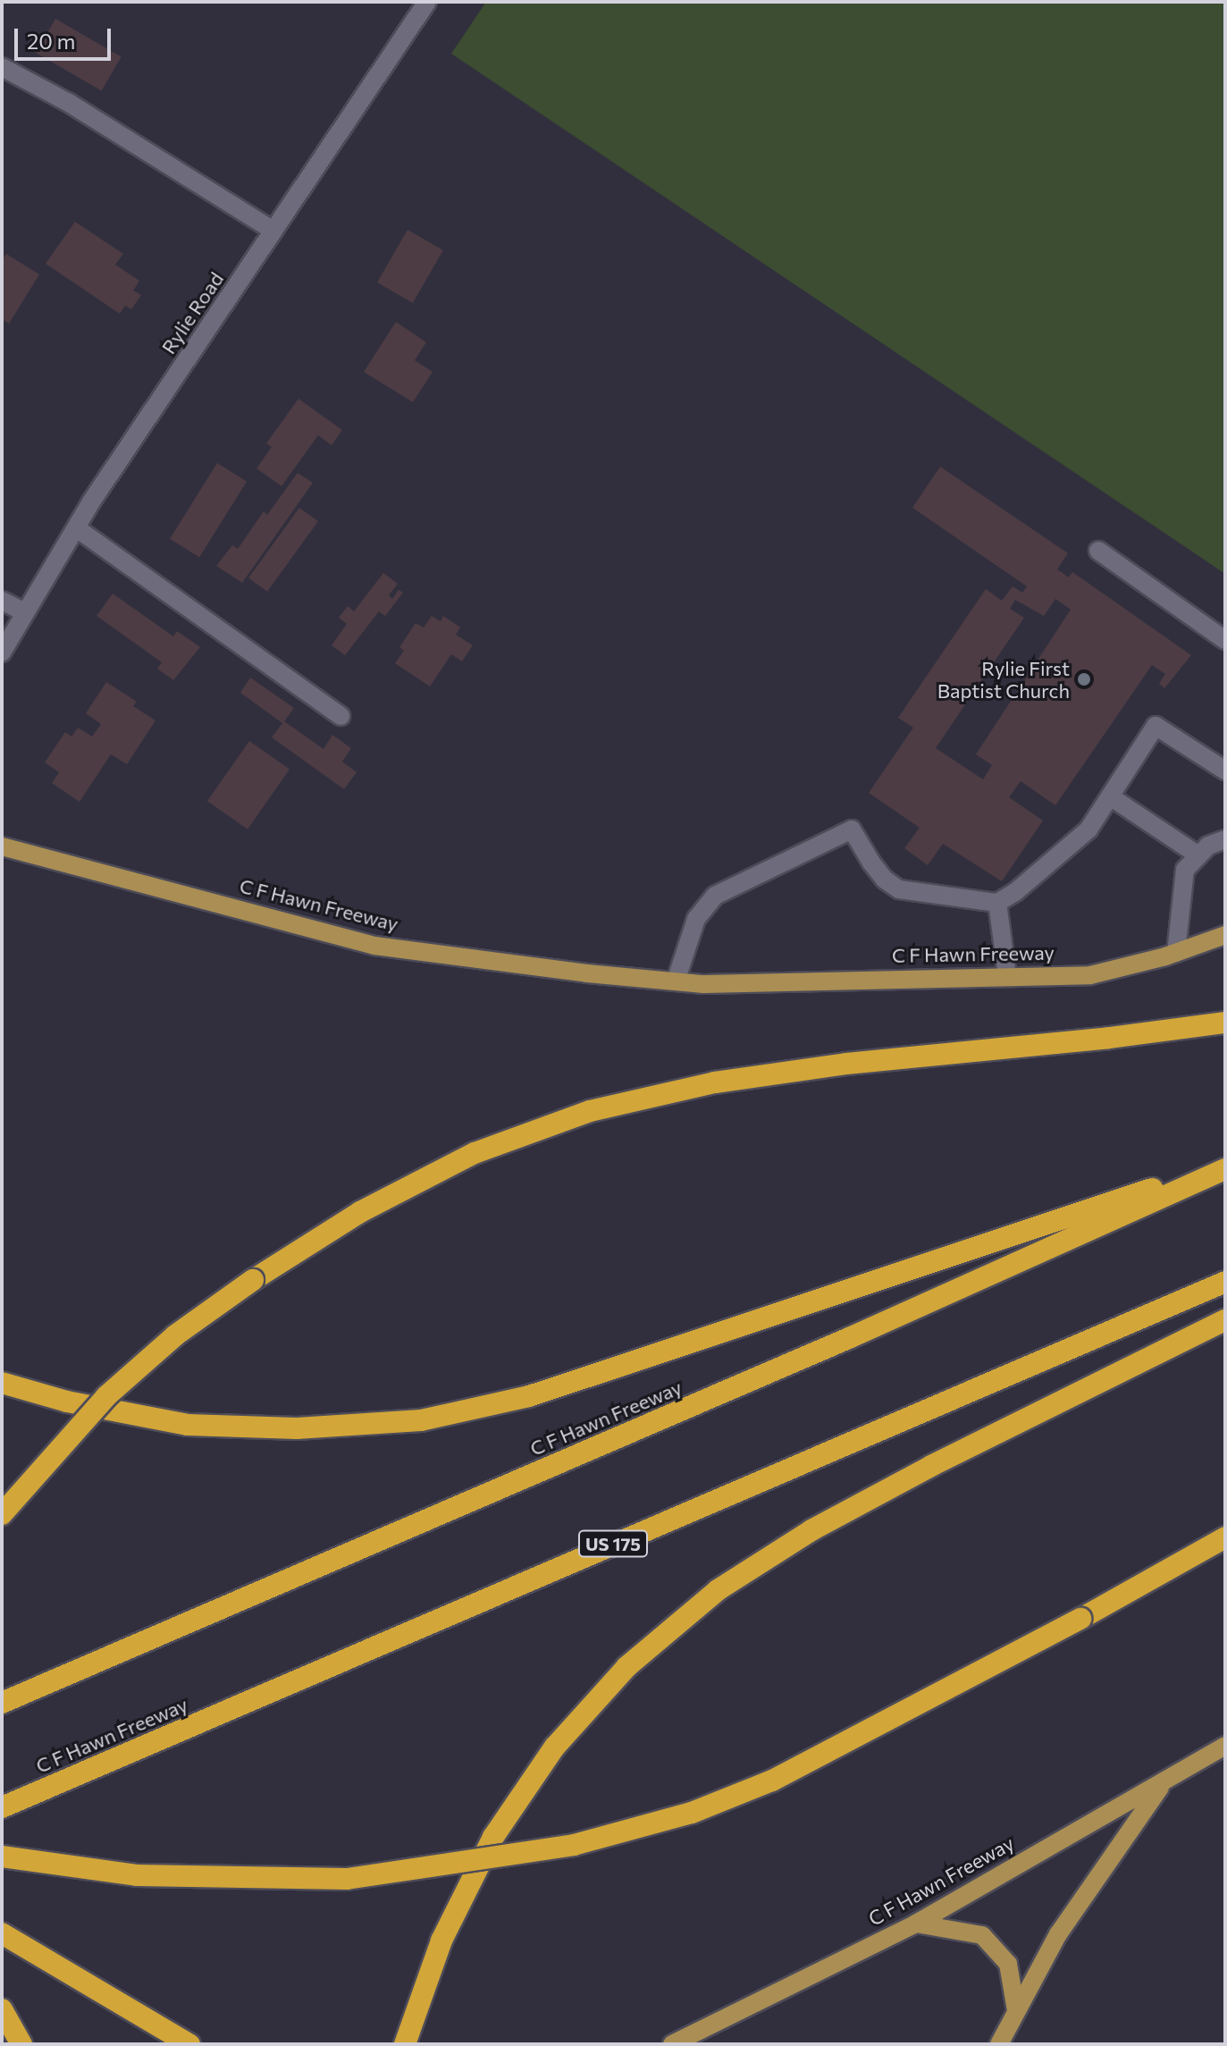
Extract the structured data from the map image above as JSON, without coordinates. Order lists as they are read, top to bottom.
{
  "streets": {
    "highway": ["C F Hawn Freeway", "US 175"],
    "street": ["Rylie Road"]
  },
  "places": ["Rylie First Baptist Church"],
  "scale_bar": "20 m"
}
